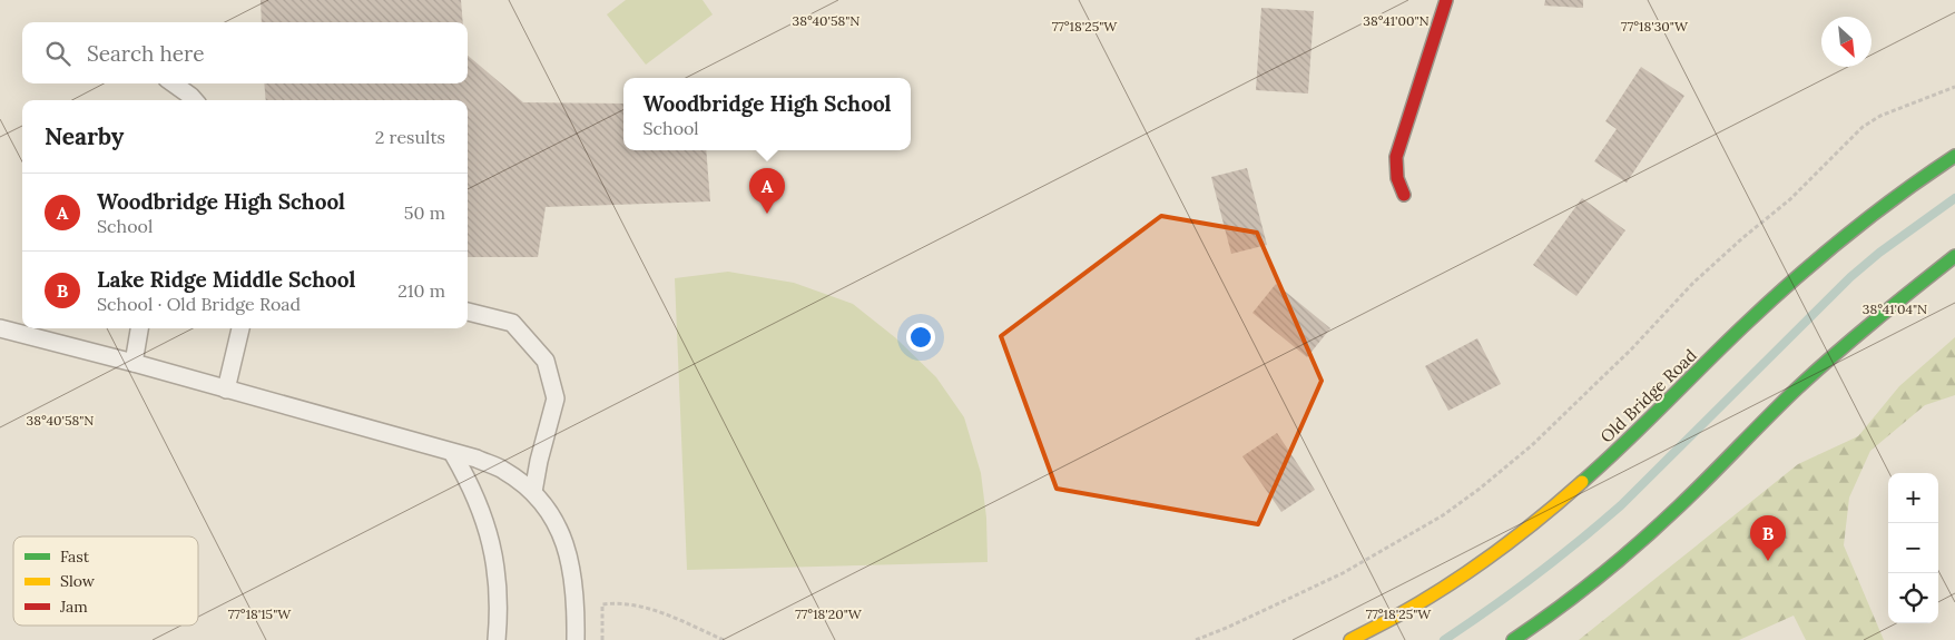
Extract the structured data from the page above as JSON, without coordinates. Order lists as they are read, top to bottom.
{
  "streets": {
    "main road": ["Old Bridge Road"]
  },
  "legend": ["Fast", "Slow", "Jam"],
  "north": "bottom right",
  "page": {
    "search": "Search here",
    "popup": ["Woodbridge High School", "School"],
    "heading": ["Nearby", "2 results"],
    "pins": ["A", "B"],
    "list": [
      {
        "mark": "A",
        "name": "Woodbridge High School",
        "note": "School",
        "value": "50 m"
      },
      {
        "mark": "B",
        "name": "Lake Ridge Middle School",
        "note": "School · Old Bridge Road",
        "value": "210 m"
      }
    ],
    "map_buttons": ["+", "−"]
  },
  "coordinates": [
    "38°40'58\"N",
    "38°41'00\"N",
    "77°18'25\"W",
    "77°18'30\"W",
    "38°41'04\"N",
    "77°18'15\"W",
    "77°18'20\"W"
  ]
}
